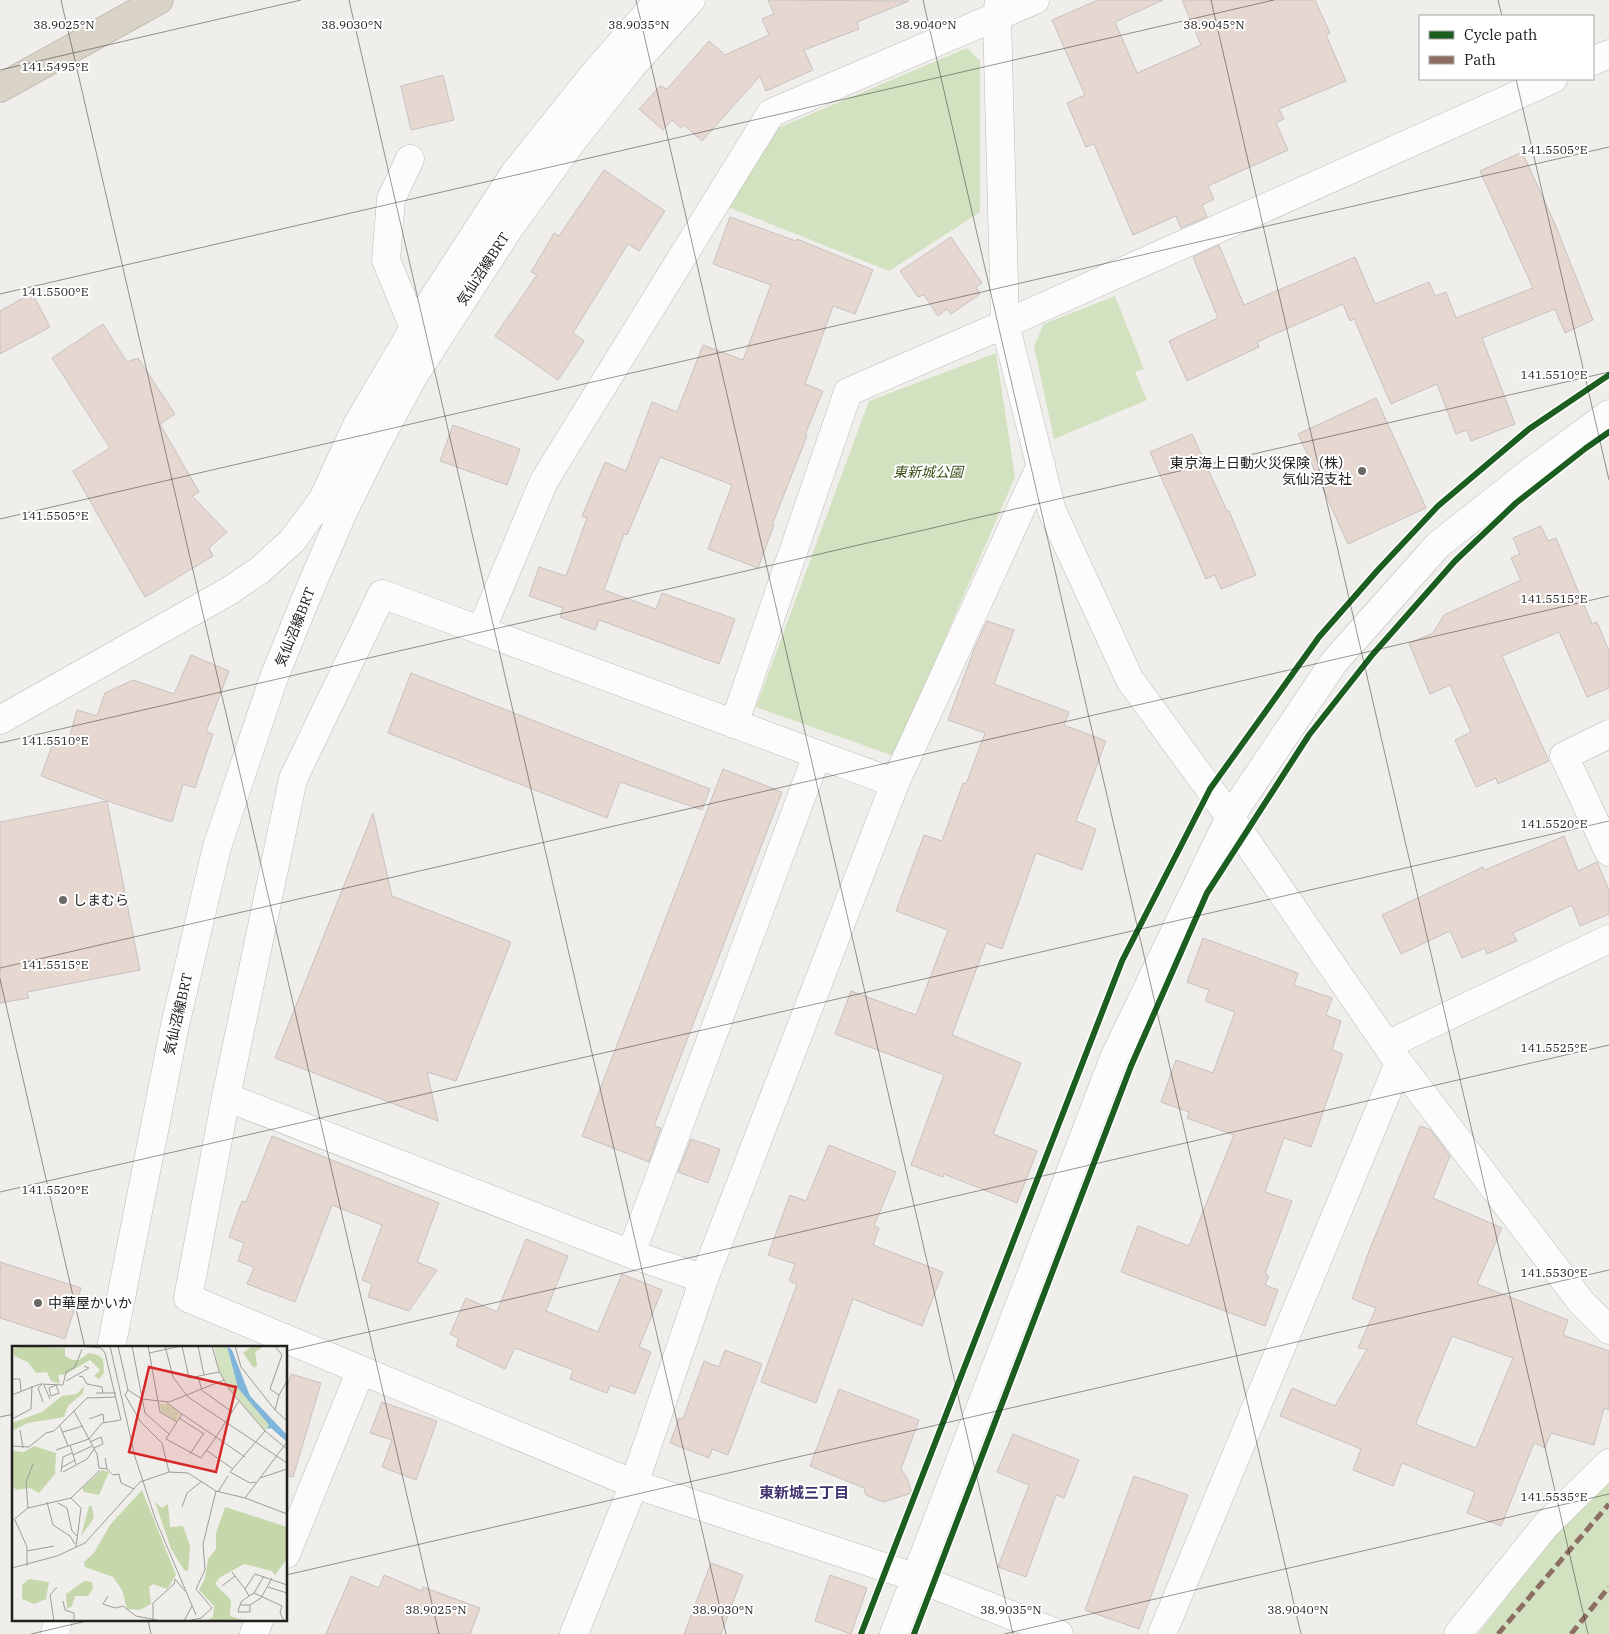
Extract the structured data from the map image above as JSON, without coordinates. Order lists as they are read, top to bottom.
{
  "streets": {
    "street": ["気仙沼線BRT"]
  },
  "districts": ["東新城三丁目"],
  "parks": ["東新城公園"],
  "places": ["東京海上日動火災保険（株） 気仙沼支社", "しまむら", "中華屋かいか"],
  "legend": ["Cycle path", "Path"],
  "coordinates": [
    "38.9025°N",
    "38.9030°N",
    "38.9035°N",
    "38.9040°N",
    "38.9045°N",
    "141.5495°E",
    "141.5505°E",
    "141.5500°E",
    "141.5510°E",
    "141.5515°E",
    "141.5520°E",
    "141.5525°E",
    "141.5530°E",
    "141.5535°E"
  ]
}
